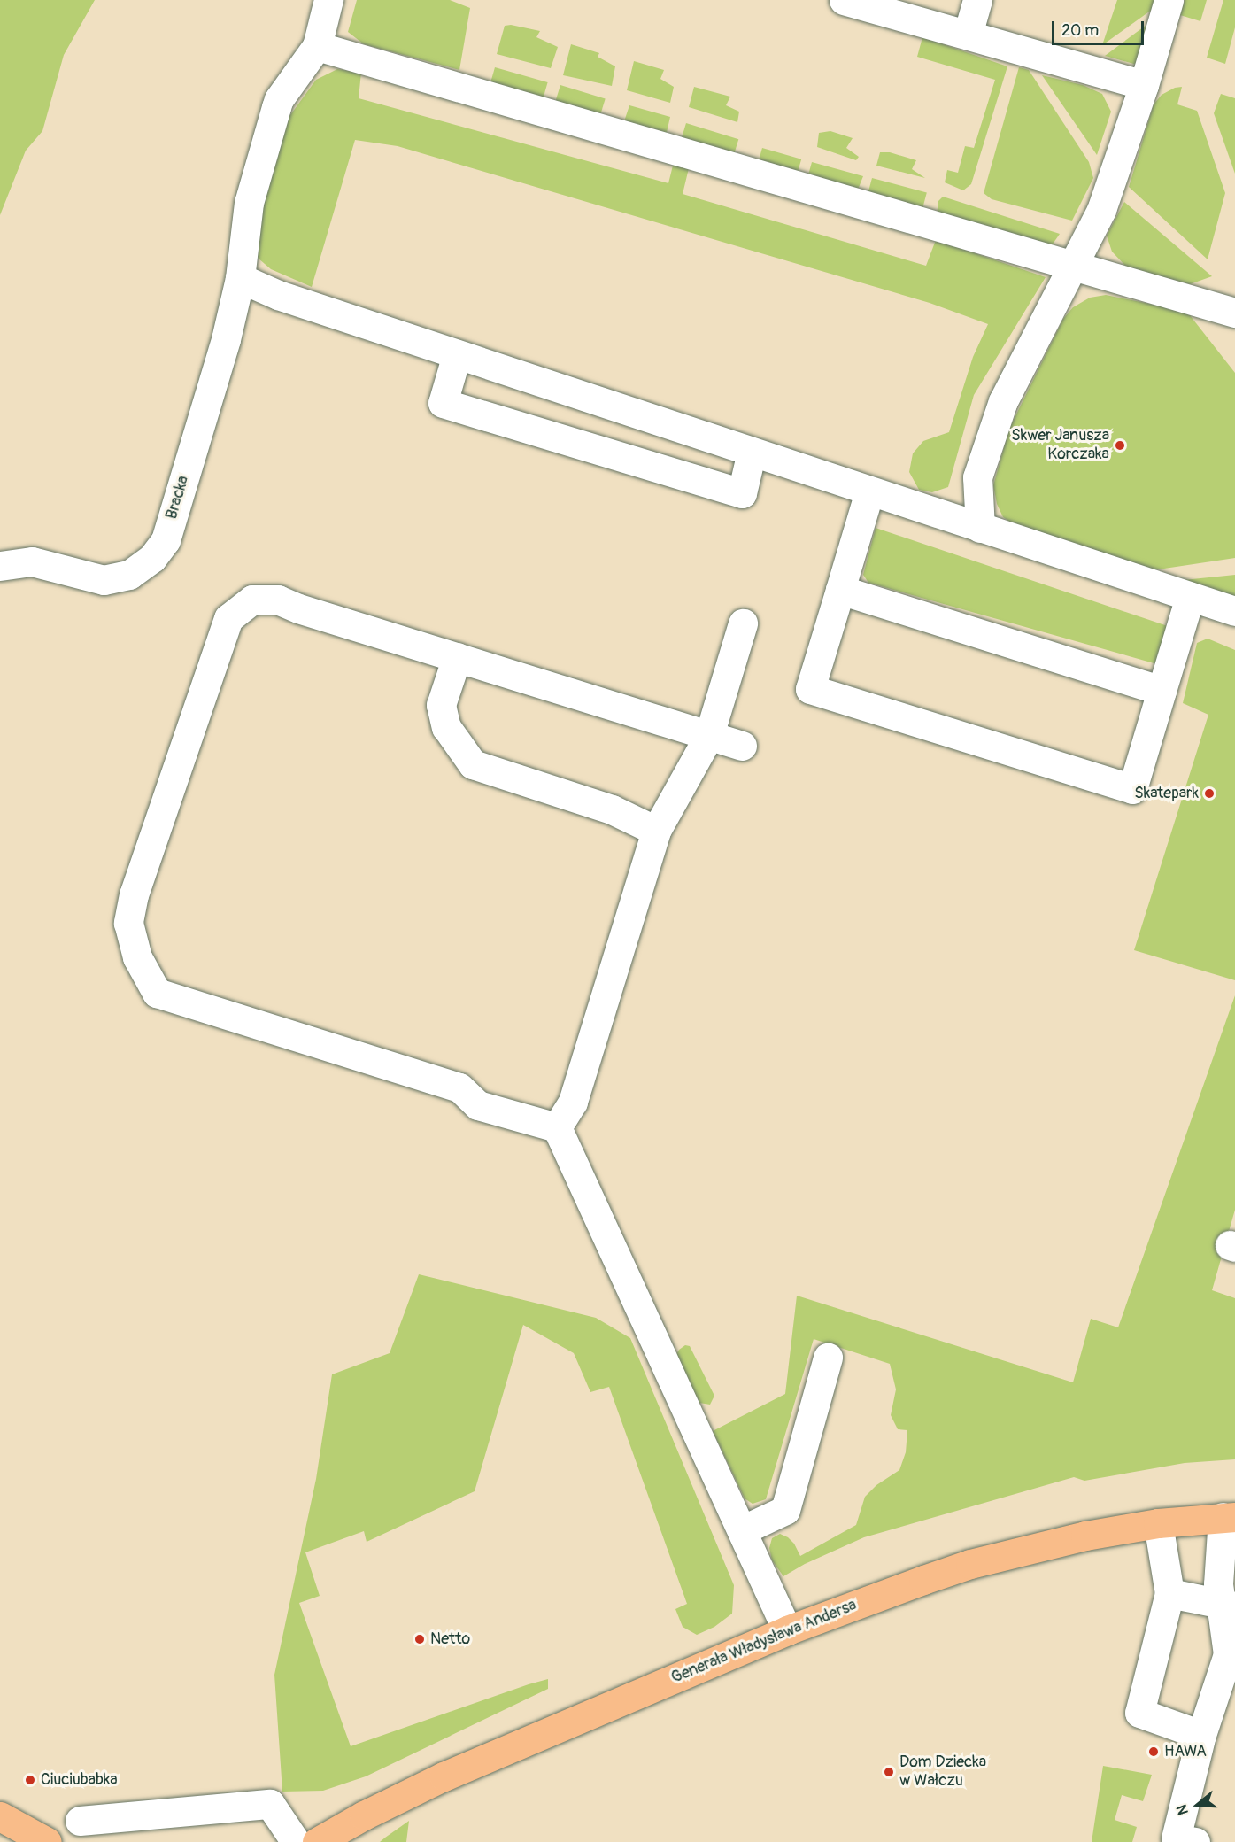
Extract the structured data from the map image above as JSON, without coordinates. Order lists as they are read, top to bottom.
{
  "streets": {
    "main road": ["Generała Władysława Andersa"],
    "street": ["Bracka"]
  },
  "places": [
    "Skwer Janusza Korczaka",
    "Skatepark",
    "Netto",
    "HAWA",
    "Dom Dziecka w Wałczu",
    "Ciuciubabka"
  ],
  "scale_bar": "20 m",
  "north": "left"
}
